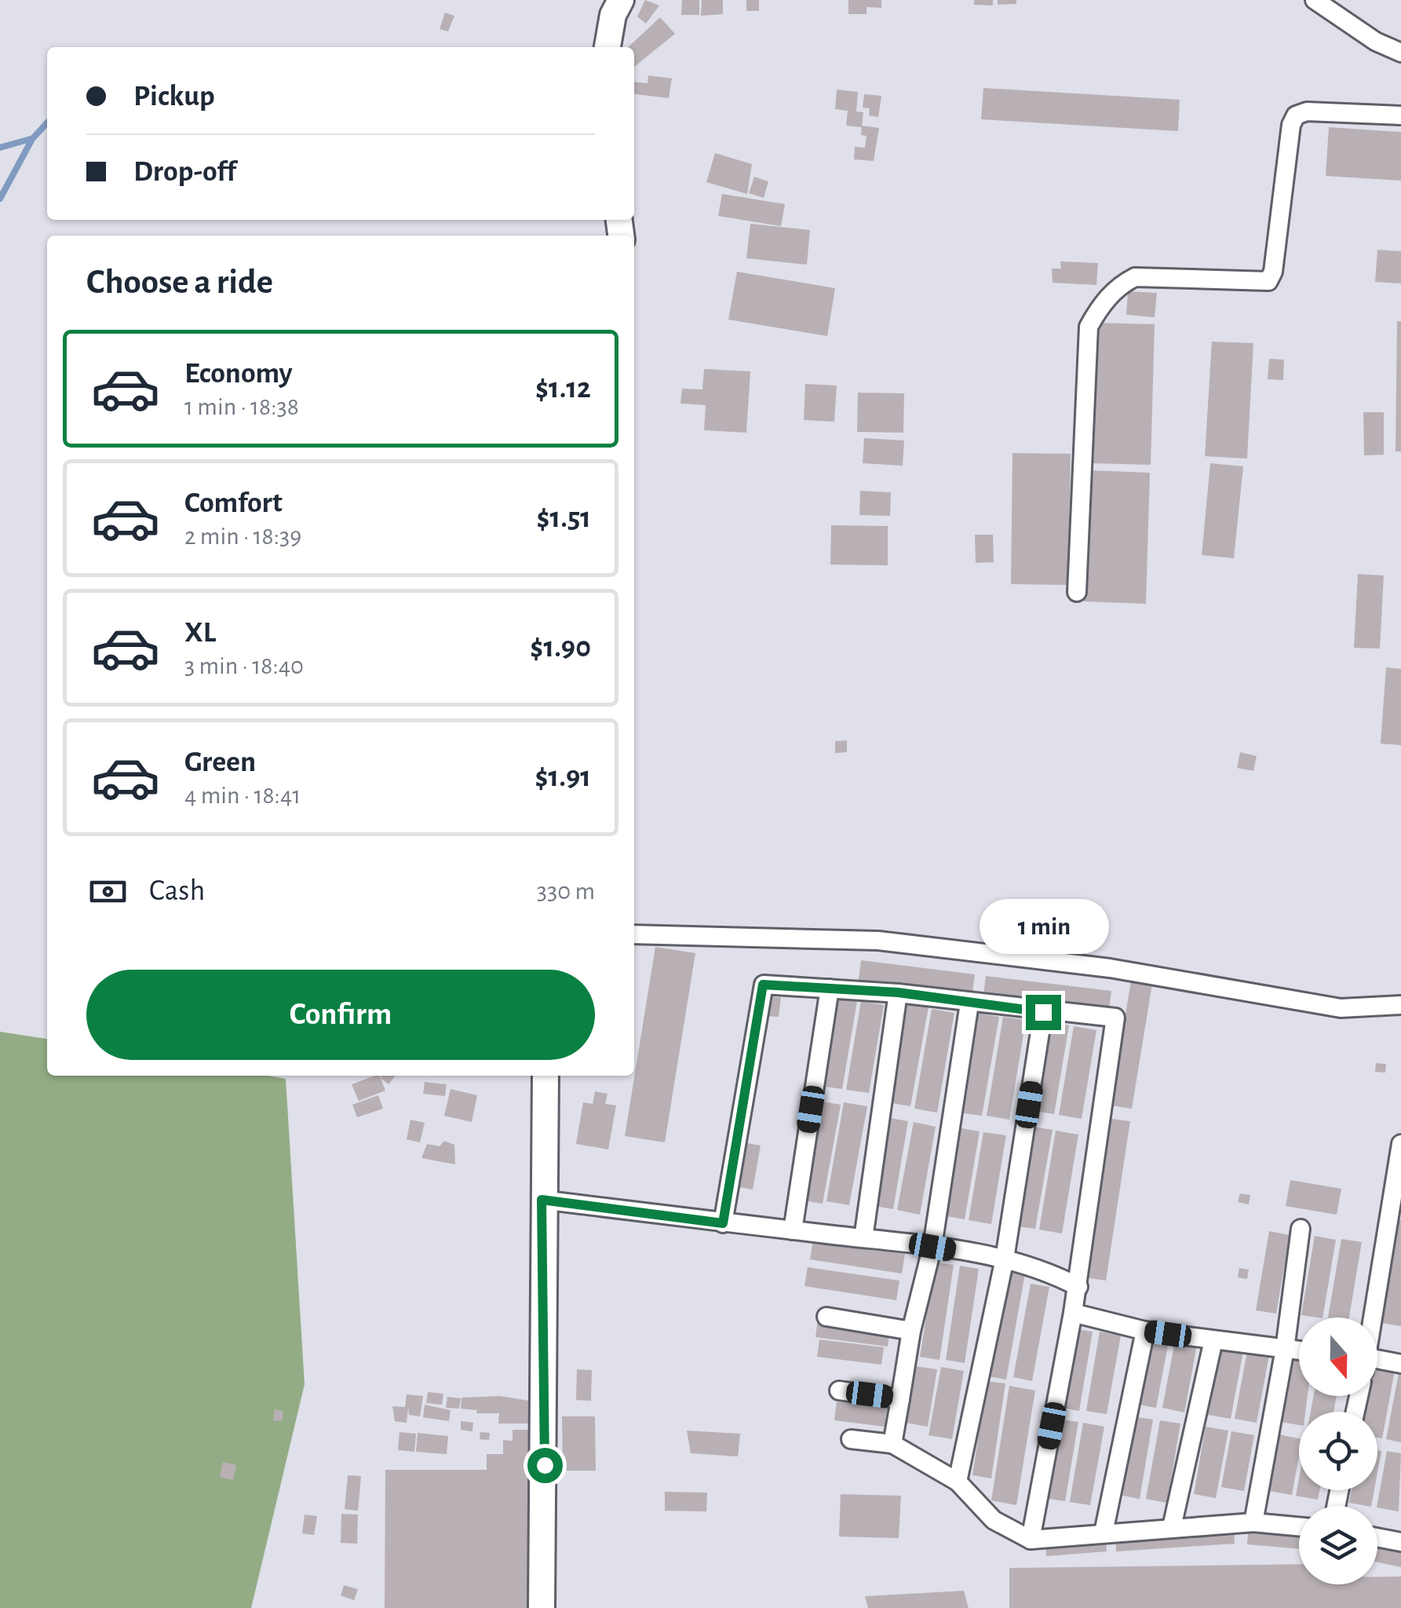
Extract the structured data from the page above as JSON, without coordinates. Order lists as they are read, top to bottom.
{
  "north": "bottom",
  "page": {
    "banner": ["Pickup", "Drop-off"],
    "heading": "Choose a ride",
    "list": [
      {
        "name": "Economy",
        "note": "1 min · 18:38",
        "value": "$1.12"
      },
      {
        "name": "Comfort",
        "note": "2 min · 18:39",
        "value": "$1.51"
      },
      {
        "name": "XL",
        "note": "3 min · 18:40",
        "value": "$1.90"
      },
      {
        "name": "Green",
        "note": "4 min · 18:41",
        "value": "$1.91"
      }
    ],
    "pay": ["Cash", "330 m"],
    "bubble": "1 min",
    "buttons": "Confirm"
  }
}
